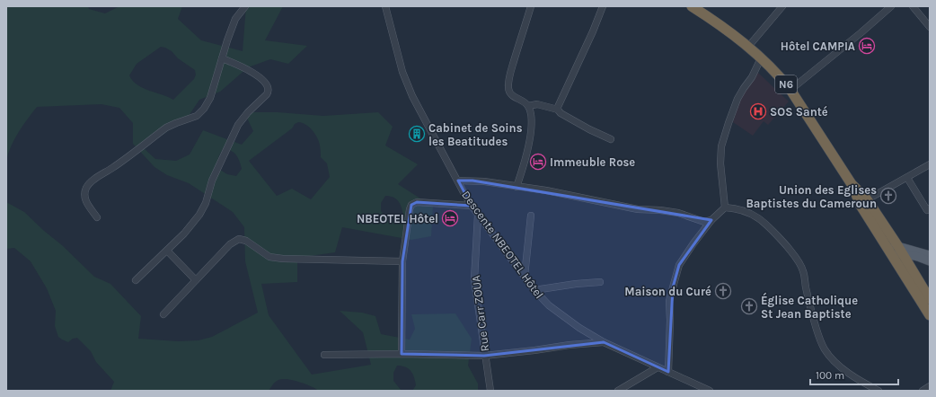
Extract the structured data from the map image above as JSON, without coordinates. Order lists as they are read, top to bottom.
{
  "streets": {
    "highway": ["N6"],
    "street": ["Descente NBEOTEL Hôtel", "Rue Carr ZOUA"]
  },
  "crossings": [
    ["Descente NBEOTEL Hôtel", "Rue Carr ZOUA"]
  ],
  "places": {
    "hotel": ["Hôtel CAMPIA", "Immeuble Rose", "NBEOTEL Hôtel"],
    "hospital": ["SOS Santé"],
    "building": ["Cabinet de Soins les Beatitudes"],
    "church": ["Union des Eglises Baptistes du Cameroun", "Maison du Curé", "Église Catholique St Jean Baptiste"]
  },
  "scale_bar": "100 m"
}
